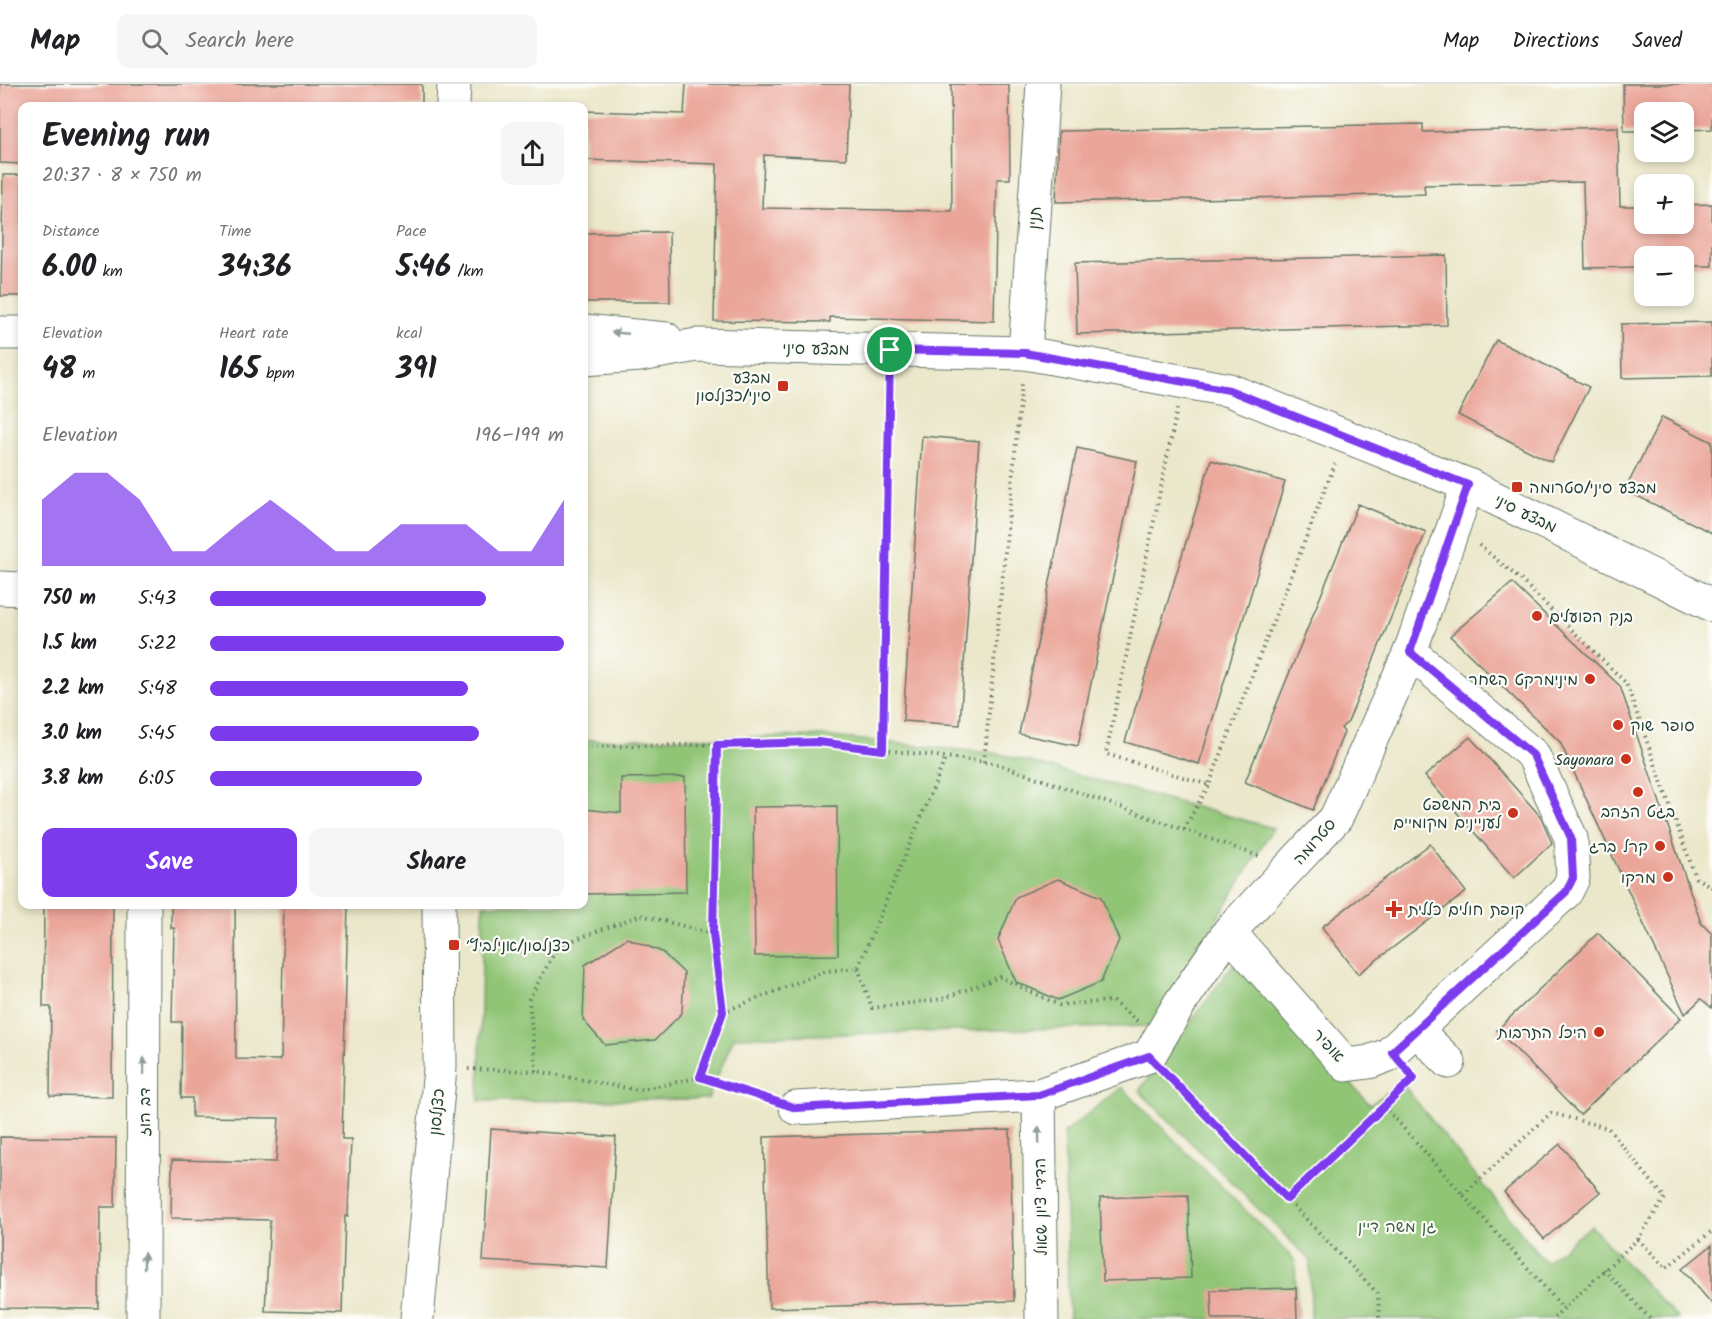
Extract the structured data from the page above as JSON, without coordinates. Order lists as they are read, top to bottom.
{
  "streets": {
    "street": [
      "תנין",
      "מבצע סיני",
      "סטרומה",
      "אופיר",
      "דב הוז",
      "כצנלסון",
      "הדדי ציון שאול"
    ]
  },
  "crossings": [
    ["תנין", "מבצע סיני"],
    ["מבצע סיני", "סטרומה"],
    ["סטרומה", "אופיר"]
  ],
  "one_way": ["דב הוז", "הדדי ציון שאול"],
  "parks": ["גן משה דיין"],
  "places": {
    "transit": ["מבצע סיני/כצנלסון", "מבצע סיני/סטרומה", "כצנלסון/אנילביץ׳"],
    "other": [
      "בנק הפועלים",
      "מינימרקט השחר",
      "סופר שוק",
      "Sayonara",
      "בגט הזהב",
      "בית המשפט לעניינים מקומיים",
      "קרל ברג",
      "מרקו",
      "היכל התרבות"
    ],
    "health": ["קופת חולים כללית"]
  },
  "page": {
    "header": "Map",
    "search": "Search here",
    "nav": ["Map", "Directions", "Saved"],
    "map_buttons": ["+", "−"],
    "heading": ["Evening run", "20:37 · 8 × 750 m"],
    "stats": [
      ["Distance", "6.00 km"],
      ["Time", "34:36"],
      ["Pace", "5:46 /km"],
      ["Elevation", "48 m"],
      ["Heart rate", "165 bpm"],
      ["kcal", "391"]
    ],
    "chart": ["Elevation", "196–199 m"],
    "list": [
      {
        "name": "750 m",
        "note": "5:43"
      },
      {
        "name": "1.5 km",
        "note": "5:22"
      },
      {
        "name": "2.2 km",
        "note": "5:48"
      },
      {
        "name": "3.0 km",
        "note": "5:45"
      },
      {
        "name": "3.8 km",
        "note": "6:05"
      }
    ],
    "buttons": ["Save", "Share"]
  }
}
